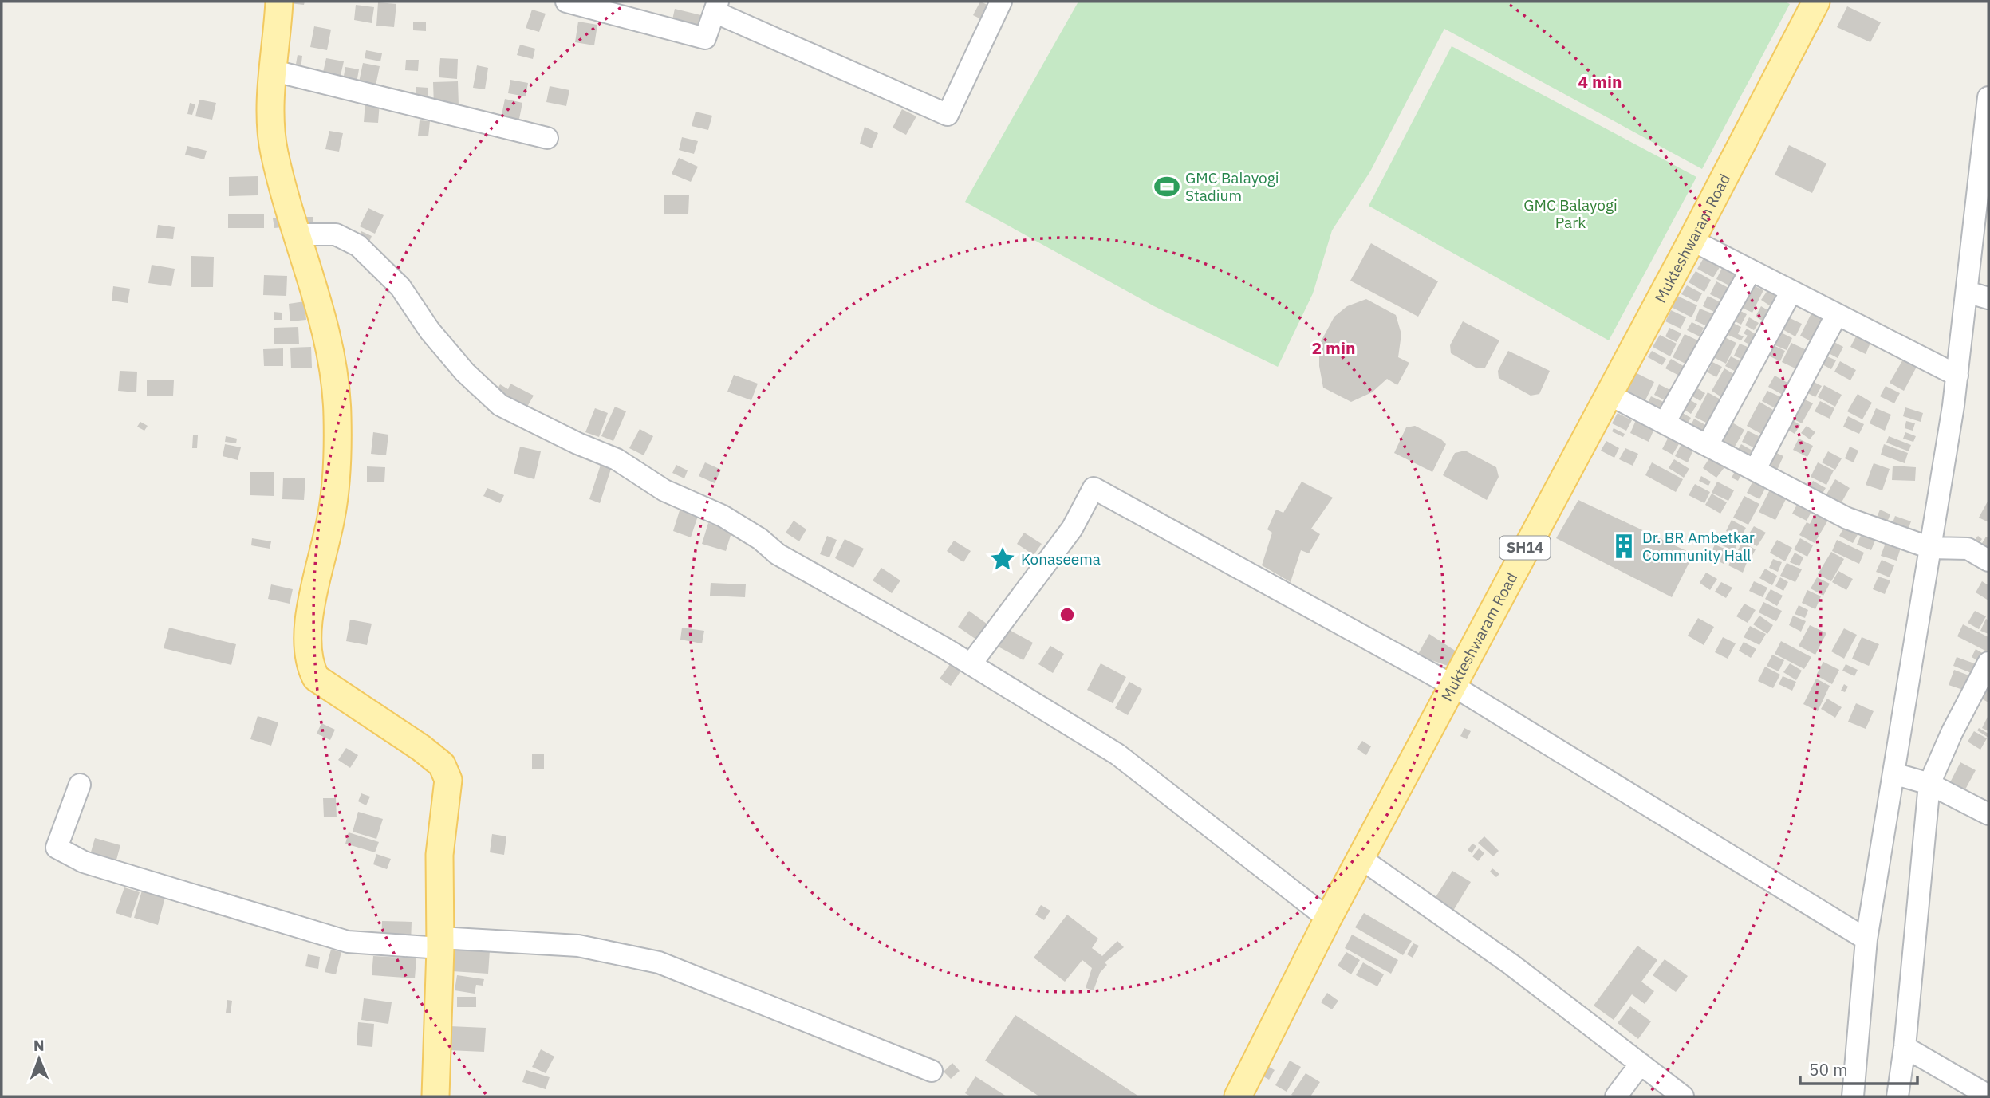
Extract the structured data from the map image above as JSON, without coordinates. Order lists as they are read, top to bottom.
{
  "streets": {
    "main road": ["Mukteshwaram Road", "SH14"]
  },
  "parks": ["GMC Balayogi Park"],
  "places": {
    "sports": ["GMC Balayogi Stadium"],
    "building": ["Dr. BR Ambetkar Community Hall"],
    "place": ["Konaseema"]
  },
  "scale_bar": "50 m",
  "north": "top",
  "rings": ["4 min", "2 min"]
}
